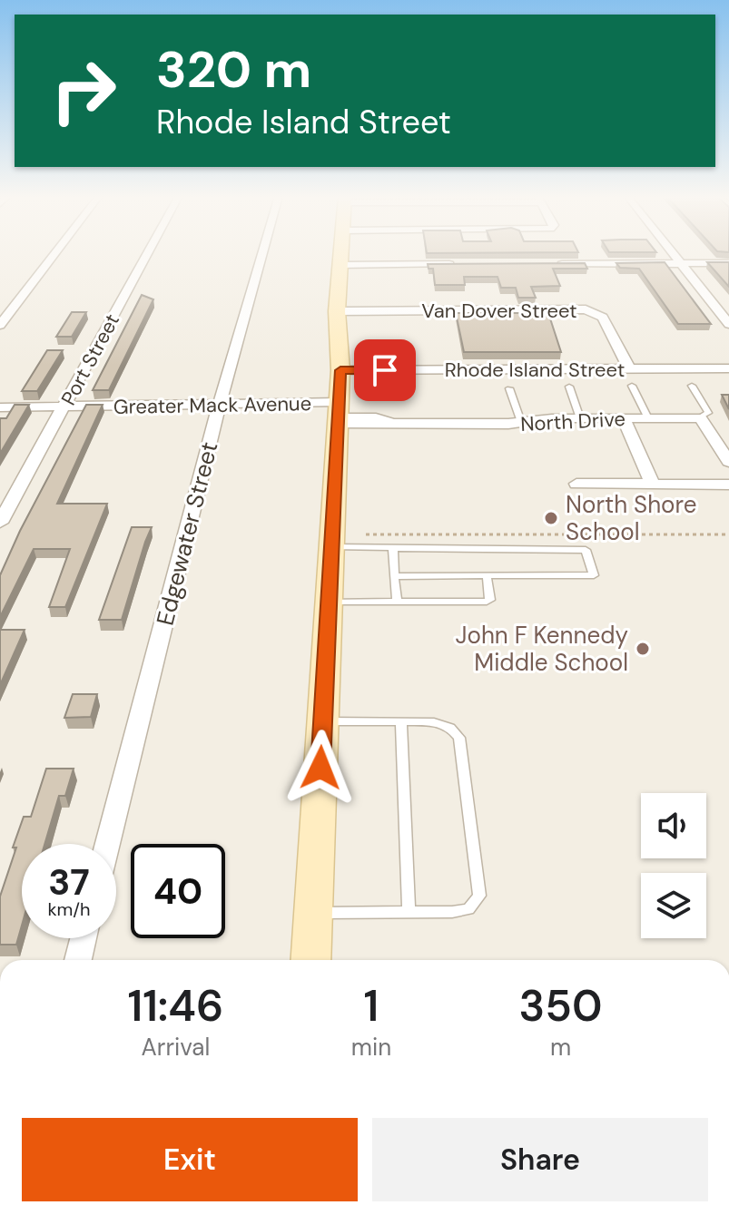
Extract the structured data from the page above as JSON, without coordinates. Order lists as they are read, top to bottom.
{
  "streets": {
    "street": [
      "Van Dover Street",
      "Port Street",
      "Rhode Island Street",
      "Greater Mack Avenue",
      "North Drive",
      "Edgewater Street"
    ]
  },
  "crossings": [
    ["Van Dover Street", "Rhode Island Street"],
    ["Port Street", "Greater Mack Avenue"],
    ["Greater Mack Avenue", "North Drive"],
    ["Greater Mack Avenue", "Edgewater Street"]
  ],
  "places": ["North Shore School", "John F Kennedy Middle School"],
  "page": {
    "turn": ["320 m", "Rhode Island Street"],
    "speed": "37 km/h",
    "limit": "40",
    "eta": [
      "11:46",
      "Arrival",
      "1",
      "min",
      "350",
      "m"
    ],
    "buttons": ["Exit", "Share"]
  }
}
